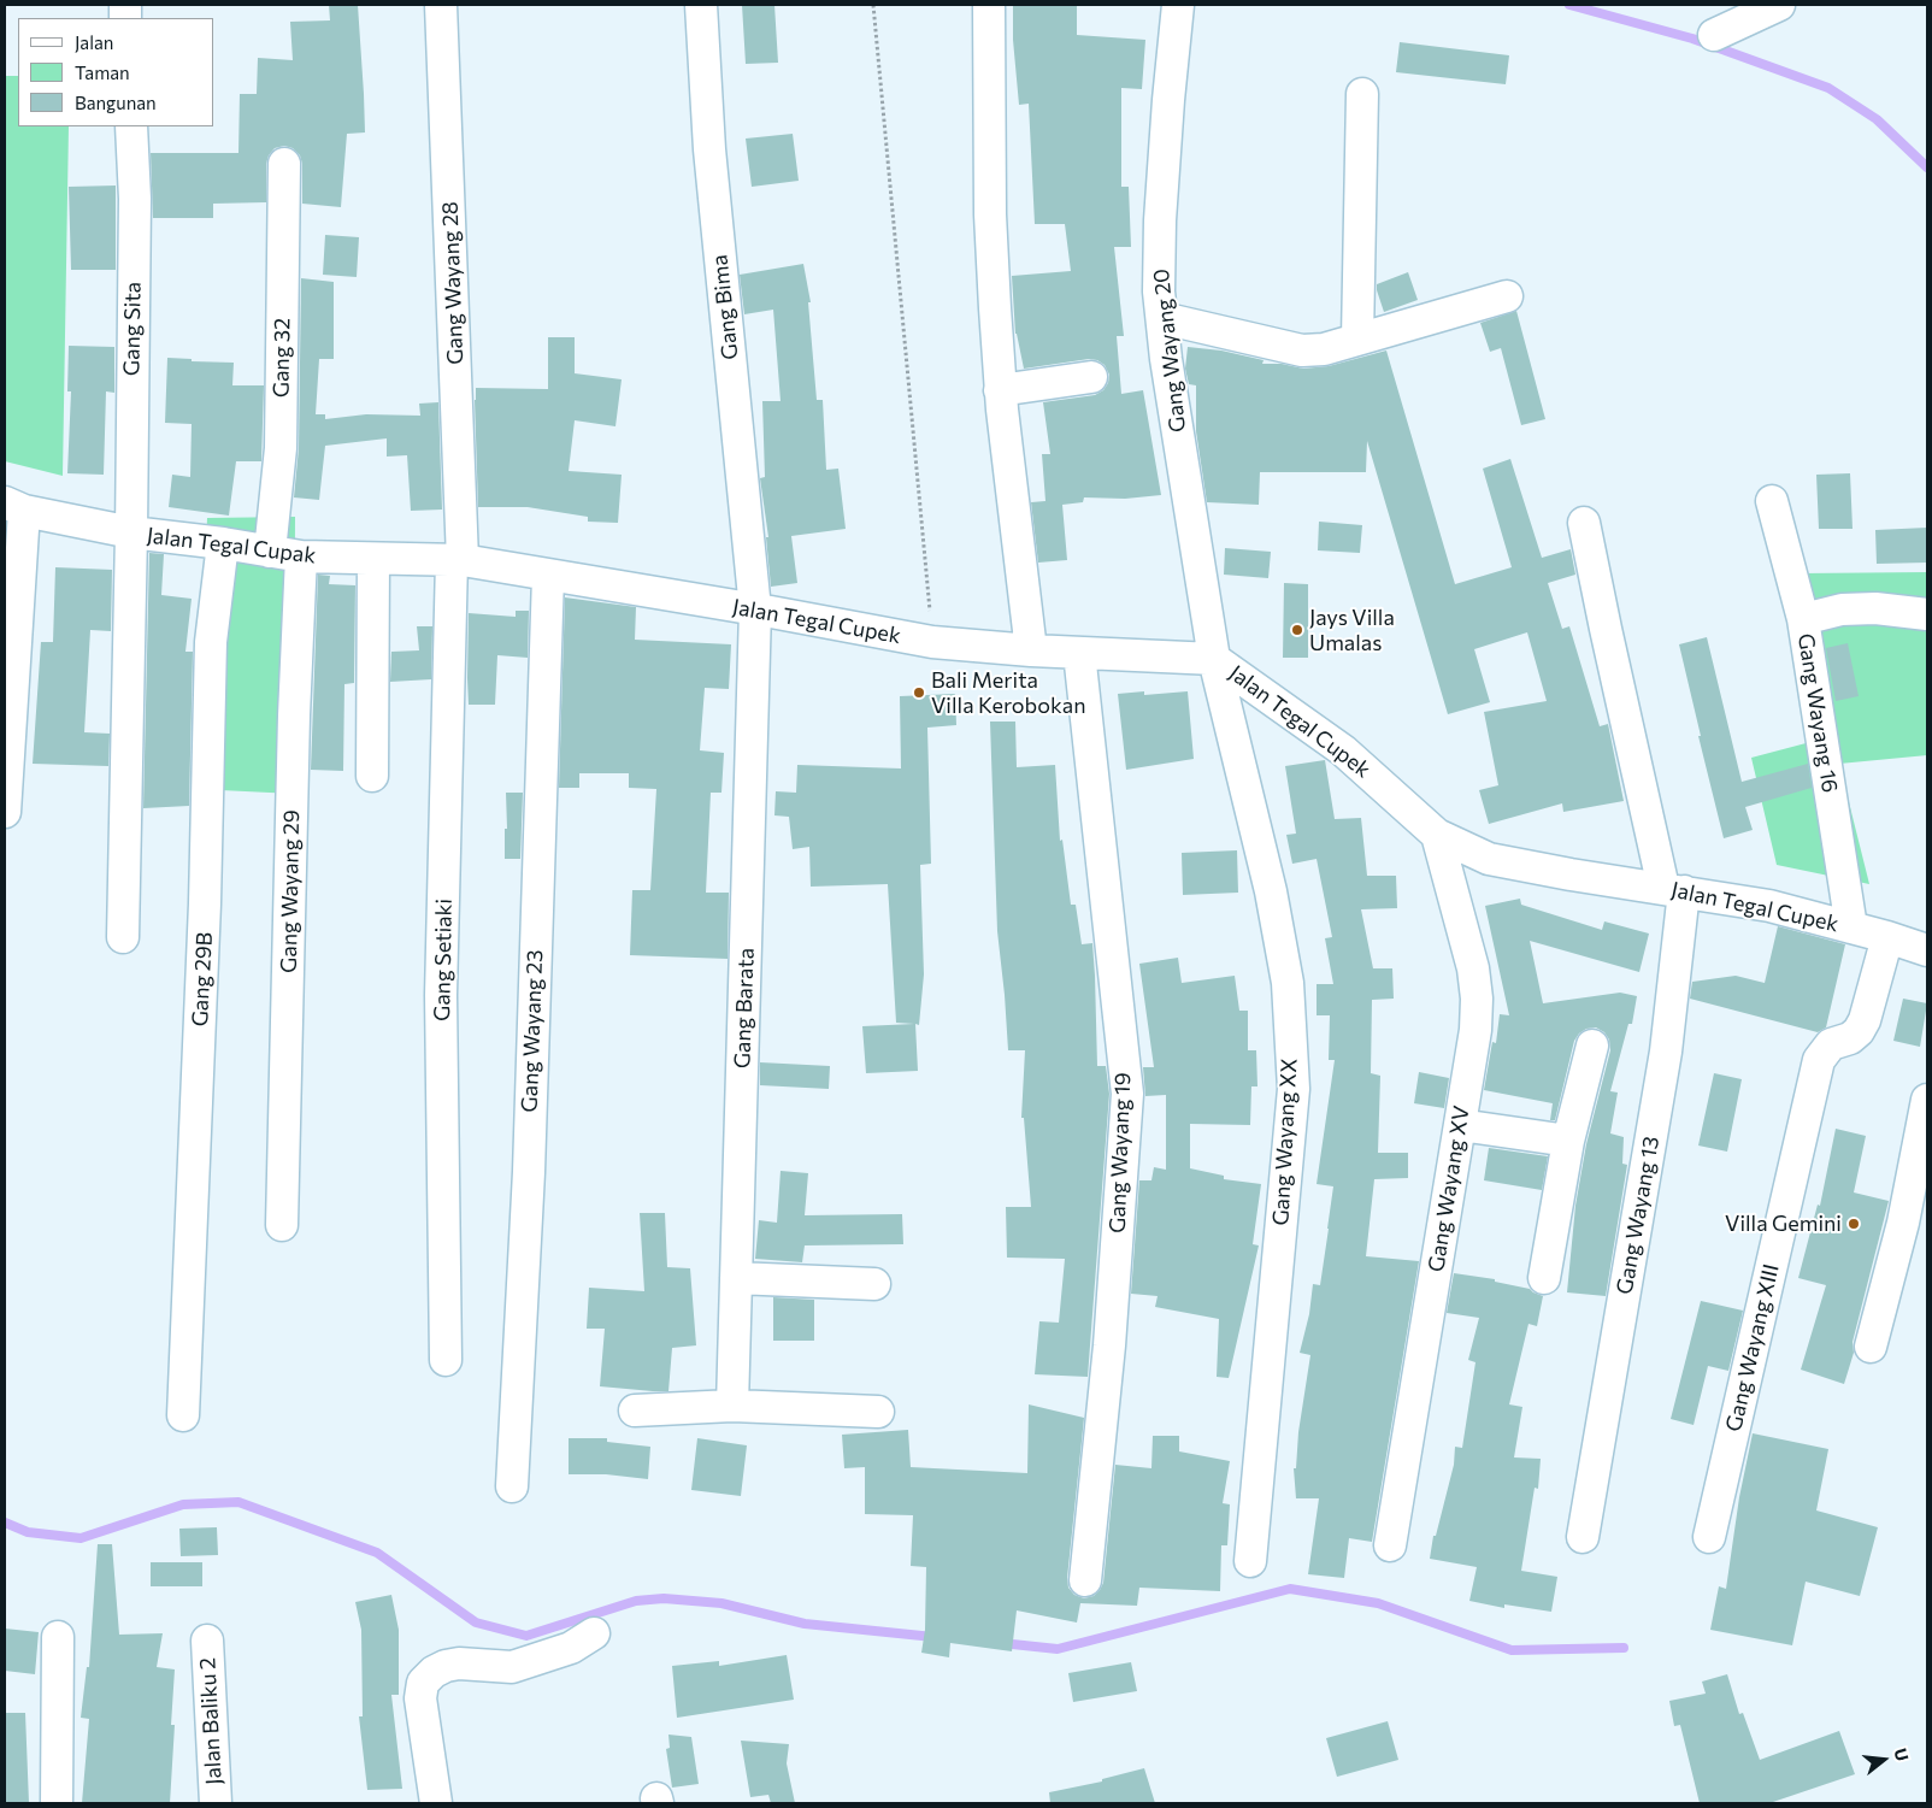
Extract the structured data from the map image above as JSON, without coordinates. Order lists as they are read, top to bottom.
{
  "streets": {
    "street": [
      "Gang Wayang 28",
      "Gang Bima",
      "Gang Sita",
      "Gang Wayang 20",
      "Gang 32",
      "Jalan Tegal Cupak",
      "Jalan Tegal Cupek",
      "Gang Wayang 16",
      "Gang Wayang 29",
      "Gang Setiaki",
      "Gang 29B",
      "Gang Barata",
      "Gang Wayang 23",
      "Gang Wayang XX",
      "Gang Wayang 19",
      "Gang Wayang XV",
      "Gang Wayang 13",
      "Gang Wayang XIII",
      "Jalan Baliku 2"
    ]
  },
  "crossings": [
    ["Gang Wayang 28", "Jalan Tegal Cupak"],
    ["Gang Wayang 28", "Jalan Tegal Cupek"],
    ["Gang Wayang 28", "Gang Setiaki"],
    ["Gang Bima", "Jalan Tegal Cupek"],
    ["Gang Bima", "Gang Barata"],
    ["Gang Sita", "Jalan Tegal Cupak"],
    ["Gang Wayang 20", "Jalan Tegal Cupek"],
    ["Gang Wayang 20", "Gang Wayang XX"],
    ["Gang 32", "Jalan Tegal Cupak"],
    ["Jalan Tegal Cupak", "Jalan Tegal Cupek"],
    ["Jalan Tegal Cupak", "Gang Wayang 29"],
    ["Jalan Tegal Cupak", "Gang Setiaki"],
    ["Jalan Tegal Cupak", "Gang 29B"],
    ["Jalan Tegal Cupek", "Gang Wayang 16"],
    ["Jalan Tegal Cupek", "Gang Setiaki"],
    ["Jalan Tegal Cupek", "Gang Barata"],
    ["Jalan Tegal Cupek", "Gang Wayang 23"],
    ["Jalan Tegal Cupek", "Gang Wayang XX"],
    ["Jalan Tegal Cupek", "Gang Wayang 19"],
    ["Jalan Tegal Cupek", "Gang Wayang XV"],
    ["Jalan Tegal Cupek", "Gang Wayang 13"],
    ["Jalan Tegal Cupek", "Gang Wayang XIII"]
  ],
  "places": ["Jays Villa Umalas", "Bali Merita Villa Kerobokan", "Villa Gemini"],
  "legend": ["Jalan", "Taman", "Bangunan"],
  "north": "right"
}
